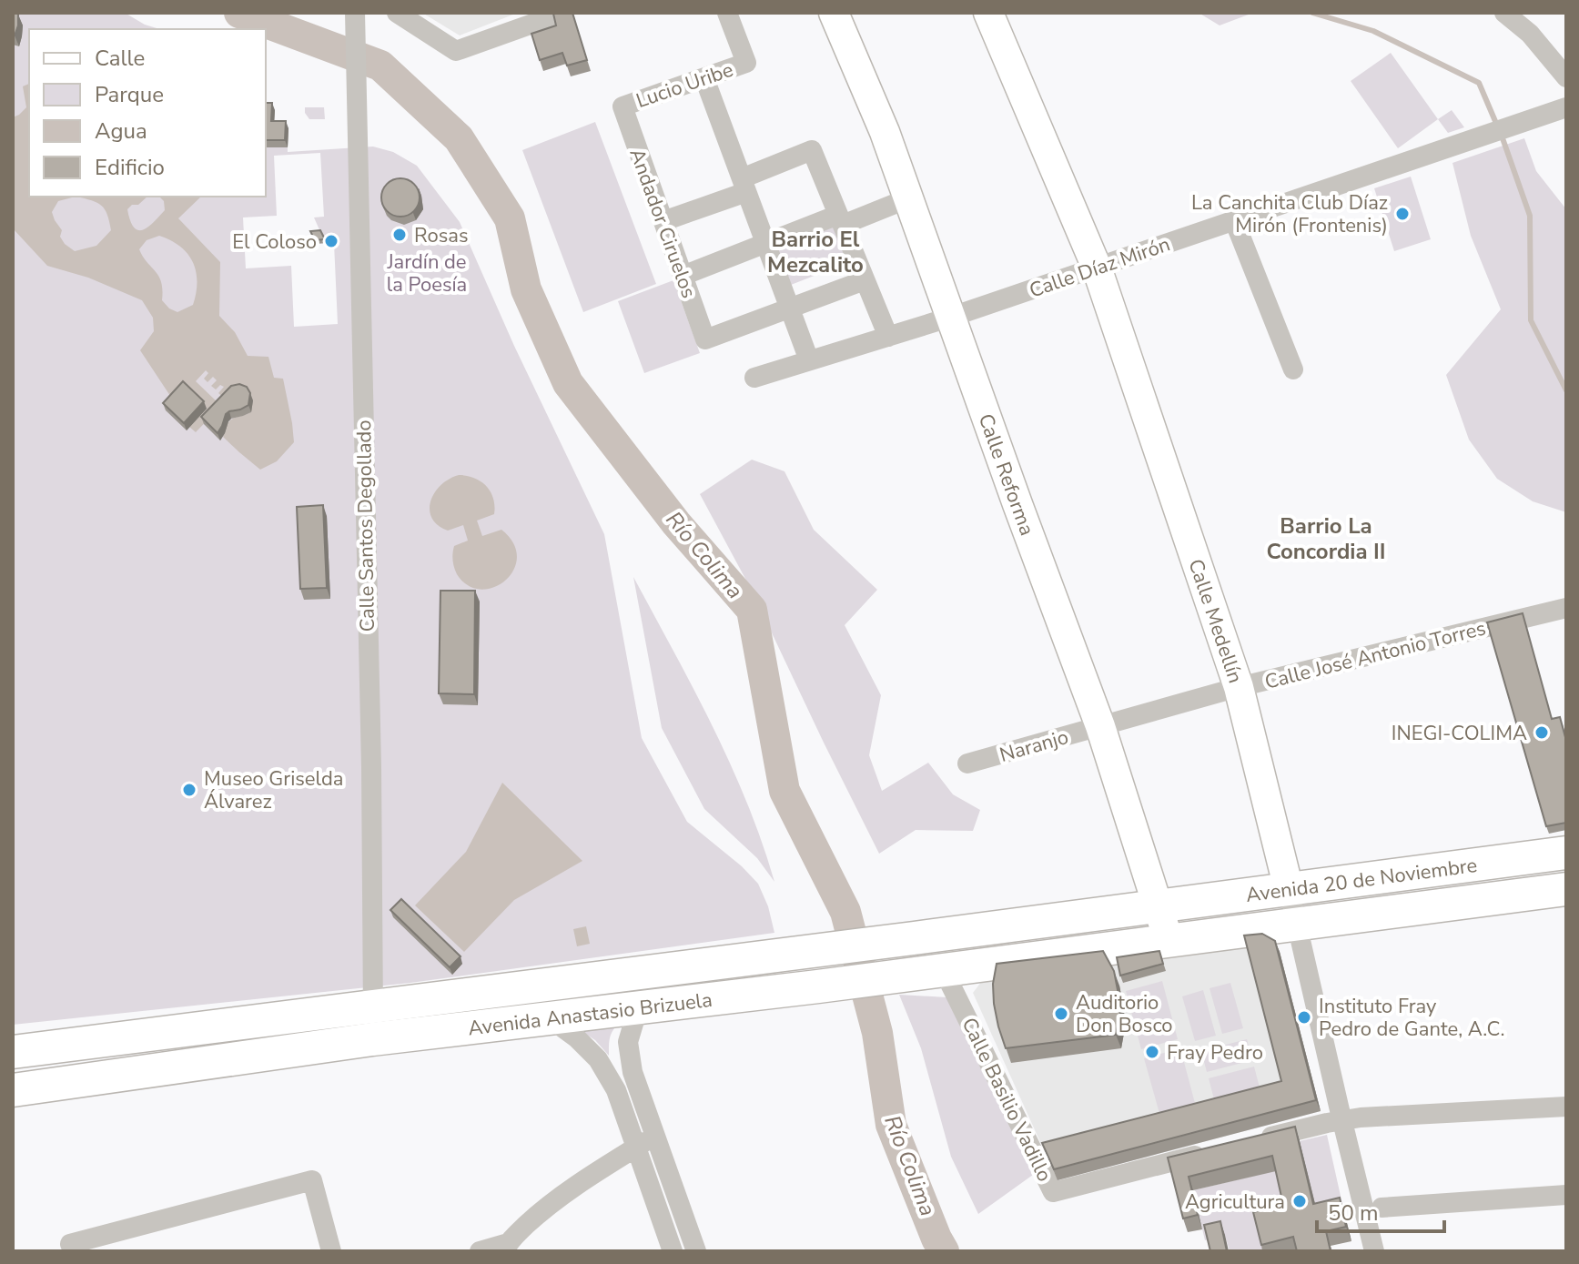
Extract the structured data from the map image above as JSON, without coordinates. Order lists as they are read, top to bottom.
{
  "streets": {
    "main road": ["Avenida 20 de Noviembre", "Avenida Anastasio Brizuela"],
    "street": [
      "Lucio Uribe",
      "Andador Ciruelos",
      "Calle Díaz Mirón",
      "Calle Reforma",
      "Calle Santos Degollado",
      "Calle Medellín",
      "Calle José Antonio Torres",
      "Naranjo",
      "Calle Basilio Vadillo"
    ]
  },
  "crossings": [
    ["Lucio Uribe", "Andador Ciruelos"],
    ["Calle Díaz Mirón", "Calle Reforma"],
    ["Calle Díaz Mirón", "Calle Medellín"],
    ["Calle Reforma", "Calle José Antonio Torres"],
    ["Calle Reforma", "Naranjo"],
    ["Calle Reforma", "Avenida 20 de Noviembre"],
    ["Calle Reforma", "Avenida Anastasio Brizuela"],
    ["Calle Santos Degollado", "Avenida Anastasio Brizuela"],
    ["Calle Medellín", "Calle José Antonio Torres"],
    ["Calle Medellín", "Avenida 20 de Noviembre"],
    ["Calle José Antonio Torres", "Naranjo"],
    ["Avenida 20 de Noviembre", "Avenida Anastasio Brizuela"],
    ["Avenida Anastasio Brizuela", "Calle Basilio Vadillo"]
  ],
  "districts": ["Barrio El Mezcalito", "Barrio La Concordia II"],
  "water": ["Río Colima"],
  "parks": ["Jardín de la Poesía"],
  "places": [
    "La Canchita Club Díaz Mirón (Frontenis)",
    "Rosas",
    "El Coloso",
    "INEGI-COLIMA",
    "Museo Griselda Álvarez",
    "Auditorio Don Bosco",
    "Instituto Fray Pedro de Gante, A.C.",
    "Fray Pedro",
    "Agricultura"
  ],
  "legend": [
    "Calle",
    "Parque",
    "Agua",
    "Edificio"
  ],
  "scale_bar": "50 m"
}
